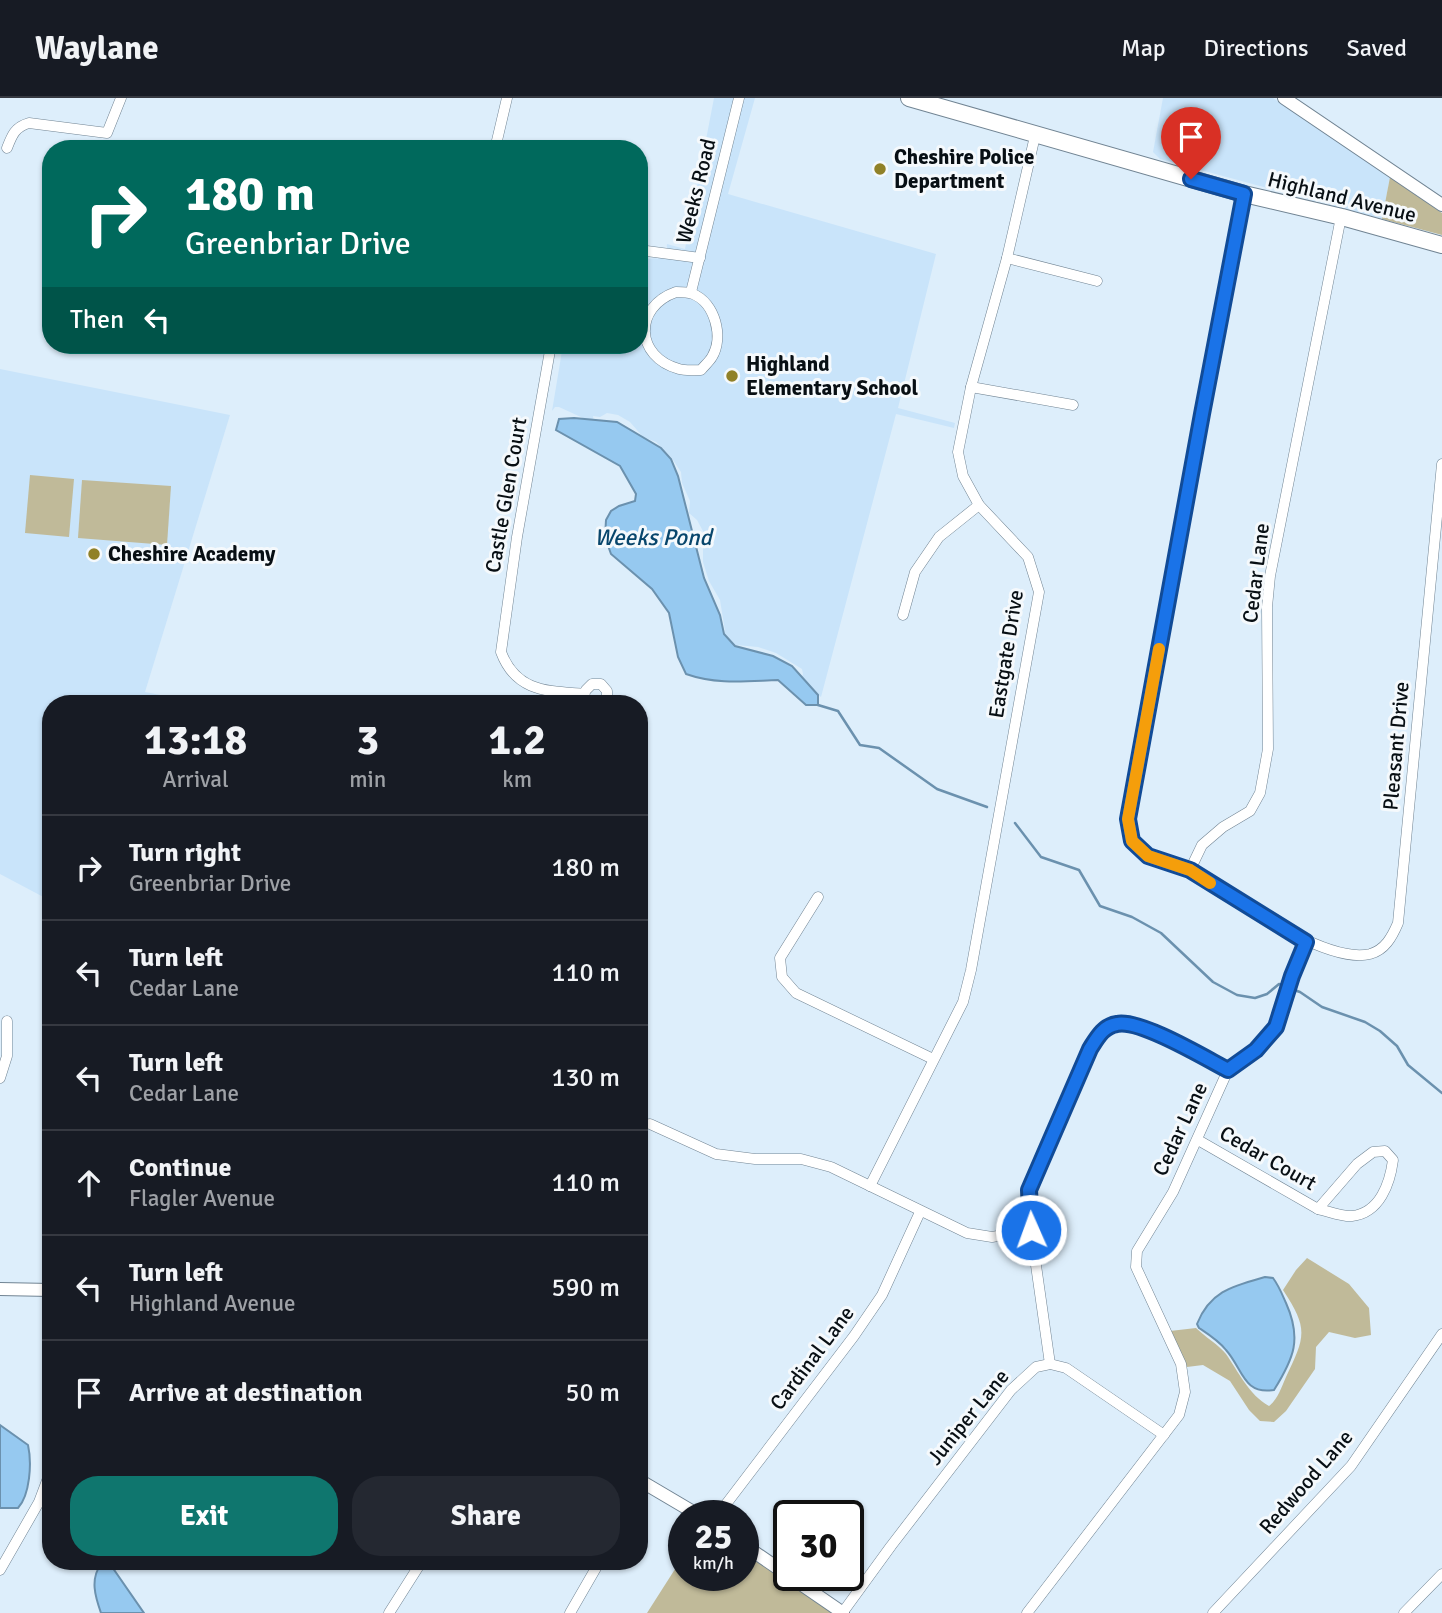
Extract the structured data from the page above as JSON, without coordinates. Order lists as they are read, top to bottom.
{
  "streets": {
    "highway": ["Highland Avenue"],
    "street": [
      "Weeks Road",
      "Castle Glen Court",
      "Cedar Lane",
      "Eastgate Drive",
      "Pleasant Drive",
      "Cedar Court",
      "Cardinal Lane",
      "Juniper Lane",
      "Redwood Lane"
    ]
  },
  "crossings": [
    ["Highland Avenue", "Cedar Lane"],
    ["Highland Avenue", "Eastgate Drive"],
    ["Cedar Lane", "Pleasant Drive"],
    ["Cedar Lane", "Cedar Court"]
  ],
  "water": ["Weeks Pond"],
  "places": ["Cheshire Police Department", "Highland Elementary School", "Cheshire Academy"],
  "page": {
    "header": "Waylane",
    "nav": ["Map", "Directions", "Saved"],
    "turn": ["180 m", "Greenbriar Drive"],
    "then": "Then",
    "eta": [
      "13:18",
      "Arrival",
      "3",
      "min",
      "1.2",
      "km"
    ],
    "list": [
      {
        "name": "Turn right",
        "note": "Greenbriar Drive",
        "value": "180 m"
      },
      {
        "name": "Turn left",
        "note": "Cedar Lane",
        "value": "110 m"
      },
      {
        "name": "Turn left",
        "note": "Cedar Lane",
        "value": "130 m"
      },
      {
        "name": "Continue",
        "note": "Flagler Avenue",
        "value": "110 m"
      },
      {
        "name": "Turn left",
        "note": "Highland Avenue",
        "value": "590 m"
      },
      {
        "name": "Arrive at destination",
        "value": "50 m"
      }
    ],
    "buttons": ["Exit", "Share"],
    "speed": "25 km/h",
    "limit": "30"
  }
}
